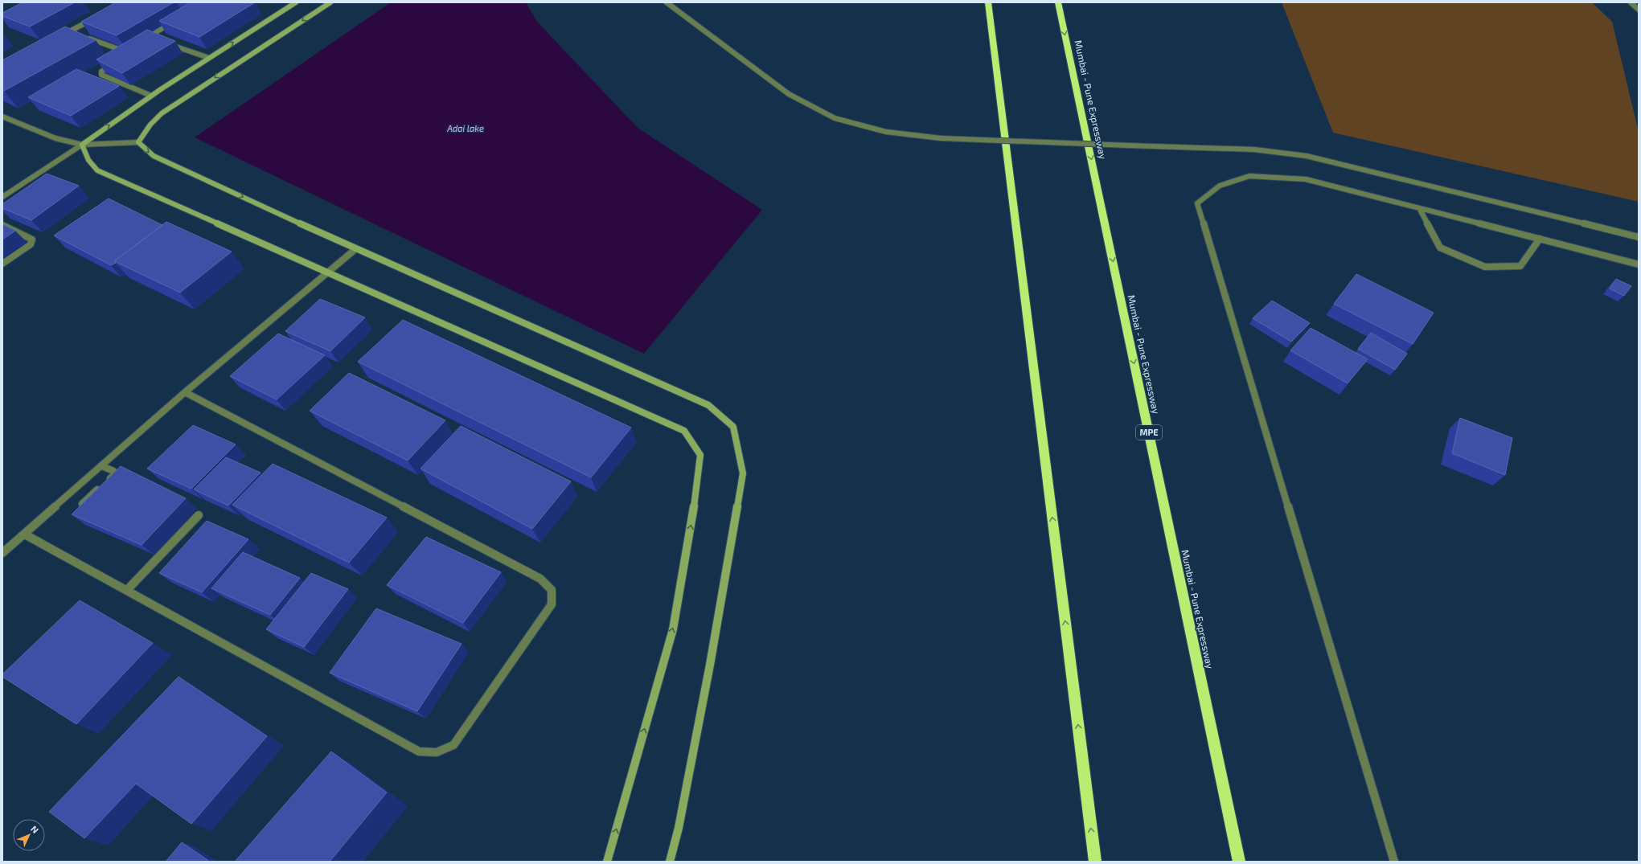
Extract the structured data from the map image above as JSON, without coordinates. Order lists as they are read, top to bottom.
{
  "streets": {
    "highway": ["Mumbai - Pune Expressway", "MPE"]
  },
  "one_way": ["Mumbai - Pune Expressway"],
  "water": ["Adai lake"],
  "north": "top right"
}
